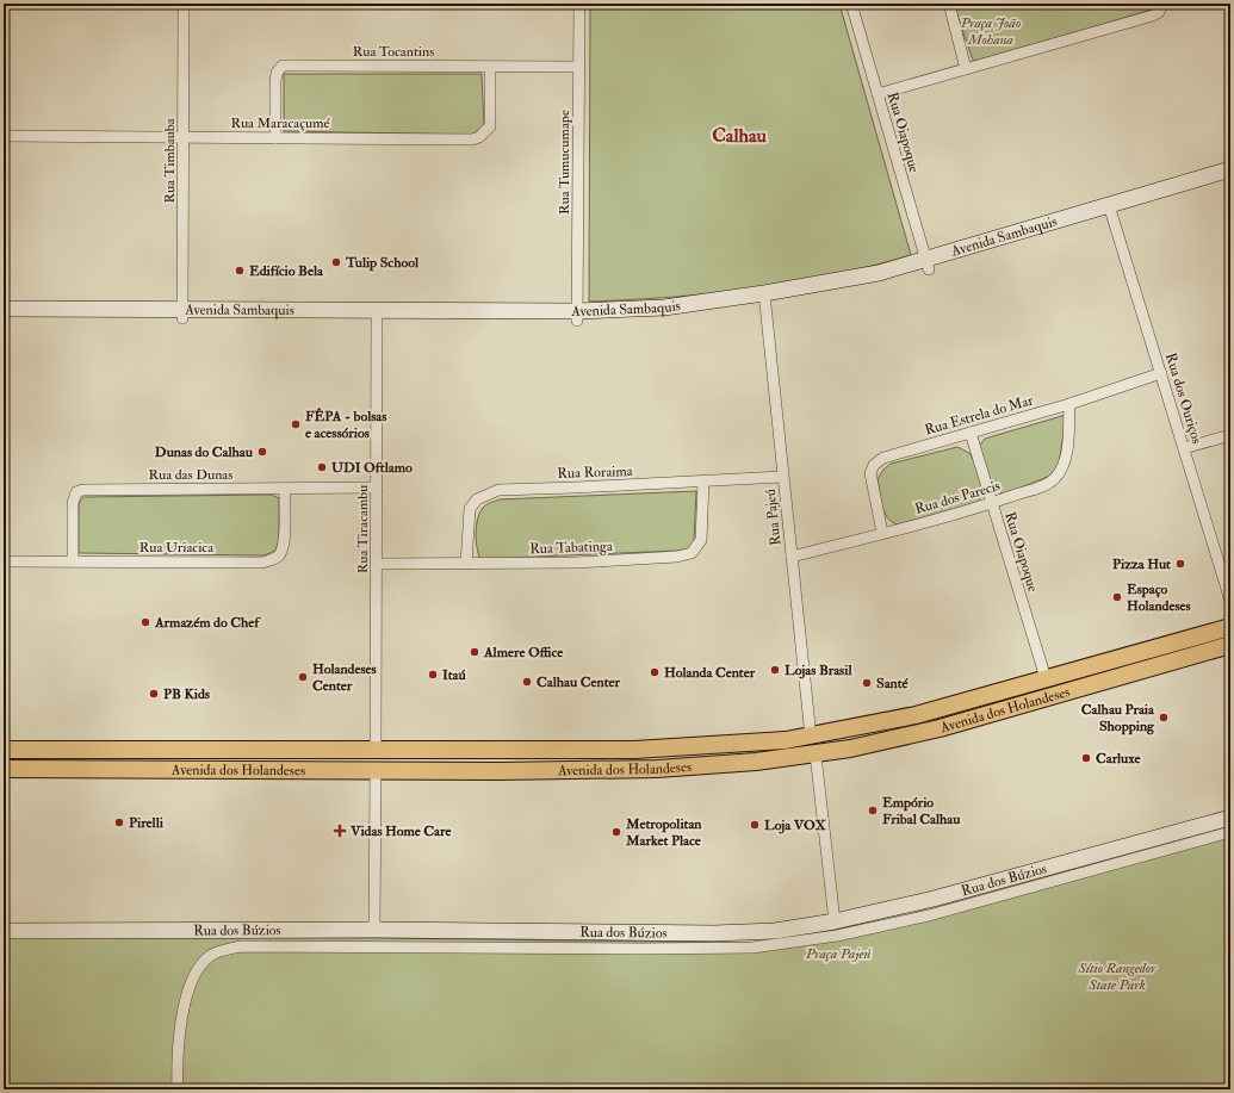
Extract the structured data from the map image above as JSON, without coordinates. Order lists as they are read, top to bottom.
{
  "streets": {
    "main road": ["Avenida Sambaquis", "Avenida dos Holandeses", "Rua dos Búzios"],
    "street": [
      "Rua Tocantins",
      "Rua Maracaçumé",
      "Rua Oiapoque",
      "Rua Timbauba",
      "Rua Tumucumape",
      "Rua dos Ouriços",
      "Rua Estrela do Mar",
      "Rua Roraima",
      "Rua das Dunas",
      "Rua dos Parecis",
      "Rua Pajeú",
      "Rua Tiracambu",
      "Rua Uriacica",
      "Rua Tabatinga"
    ]
  },
  "crossings": [
    ["Rua Tocantins", "Rua Maracaçumé"],
    ["Rua Tocantins", "Rua Tumucumape"],
    ["Rua Maracaçumé", "Rua Timbauba"],
    ["Rua Oiapoque", "Avenida Sambaquis"],
    ["Rua Oiapoque", "Rua Estrela do Mar"],
    ["Rua Oiapoque", "Rua dos Parecis"],
    ["Rua Oiapoque", "Avenida dos Holandeses"],
    ["Rua Timbauba", "Avenida Sambaquis"],
    ["Rua Tumucumape", "Avenida Sambaquis"],
    ["Avenida Sambaquis", "Rua dos Ouriços"],
    ["Avenida Sambaquis", "Rua Pajeú"],
    ["Avenida Sambaquis", "Rua Tiracambu"],
    ["Rua dos Ouriços", "Rua Estrela do Mar"],
    ["Rua Estrela do Mar", "Rua dos Parecis"],
    ["Rua Roraima", "Rua Pajeú"],
    ["Rua Roraima", "Rua Tabatinga"],
    ["Rua das Dunas", "Rua Tiracambu"],
    ["Rua das Dunas", "Rua Uriacica"],
    ["Rua dos Parecis", "Rua Pajeú"],
    ["Rua Pajeú", "Avenida dos Holandeses"],
    ["Rua Tiracambu", "Rua Tabatinga"],
    ["Rua Tiracambu", "Avenida dos Holandeses"]
  ],
  "districts": ["Calhau"],
  "parks": ["Praça João Mohana", "Praça Pajeú", "Sítio Rangedor State Park"],
  "places": {
    "other": [
      "Tulip School",
      "Edifício Bela",
      "FÊPA - bolsas e acessórios",
      "Dunas do Calhau",
      "UDI Oftlamo",
      "Pizza Hut",
      "Espaço Holandeses",
      "Armazém do Chef",
      "Almere Office",
      "Lojas Brasil",
      "Holanda Center",
      "Itaú",
      "Holandeses Center",
      "Calhau Center",
      "Santé",
      "PB Kids",
      "Calhau Praia Shopping",
      "Carluxe",
      "Empório Fribal Calhau",
      "Pirelli",
      "Loja VOX",
      "Metropolitan Market Place"
    ],
    "health": ["Vidas Home Care"]
  }
}
